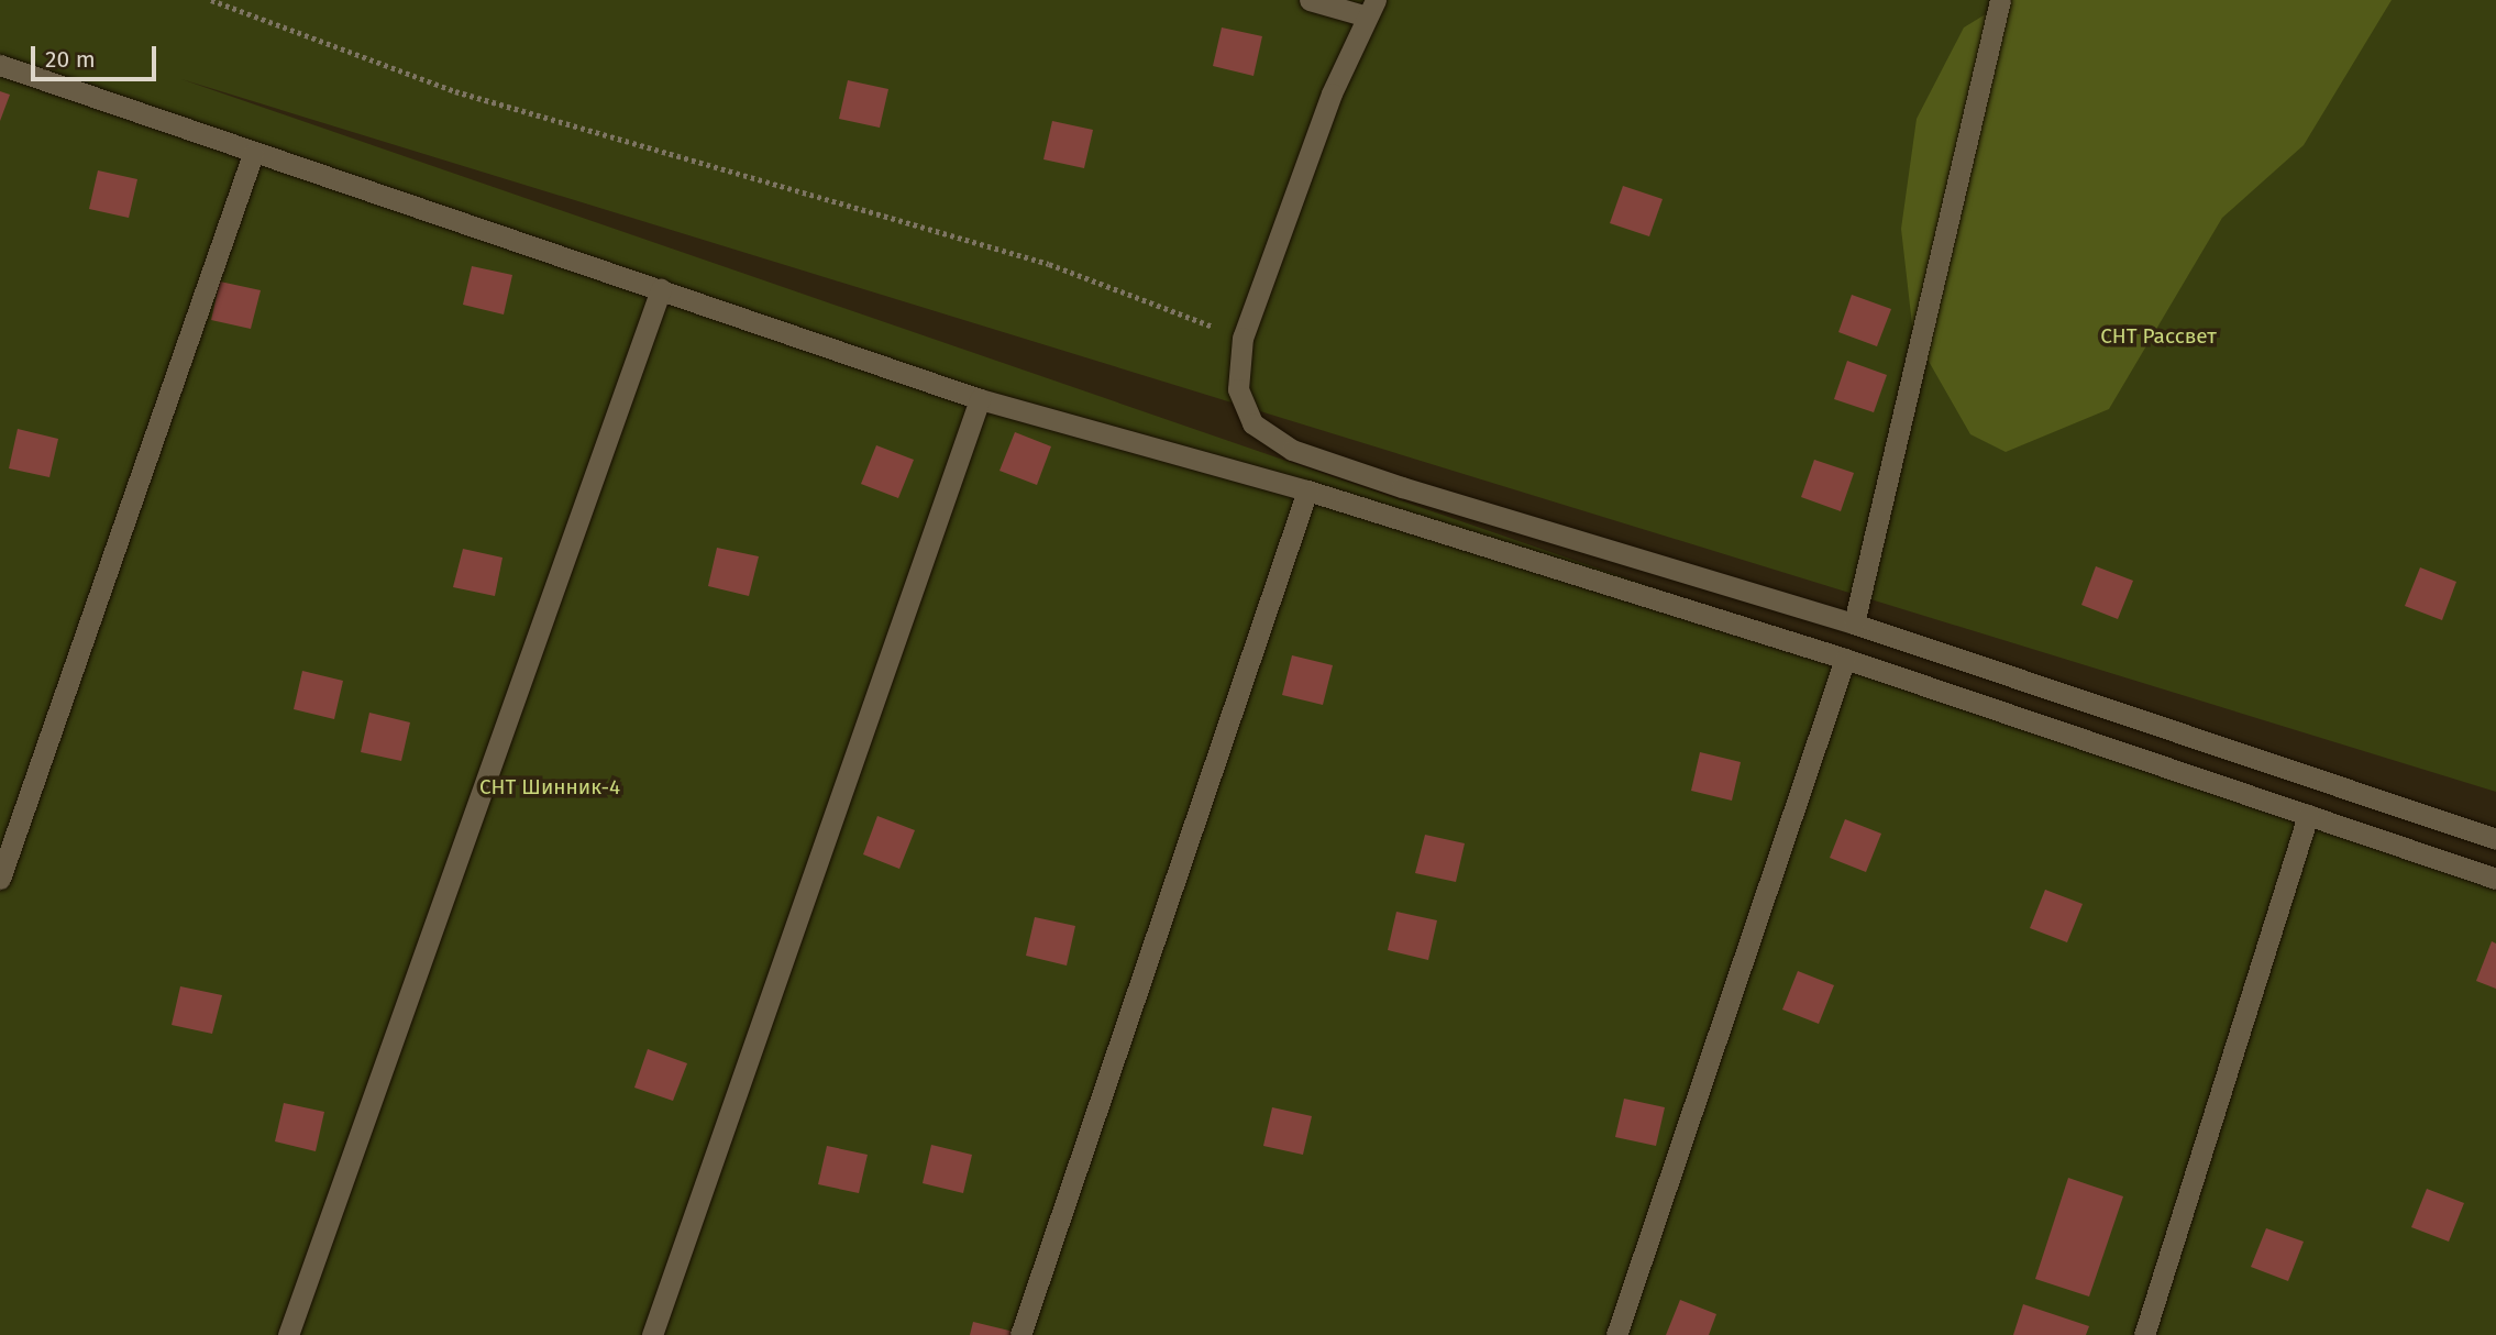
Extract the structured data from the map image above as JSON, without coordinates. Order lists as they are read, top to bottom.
{
  "parks": ["СНТ Рассвет", "СНТ Шинник-4"],
  "scale_bar": "20 m"
}
